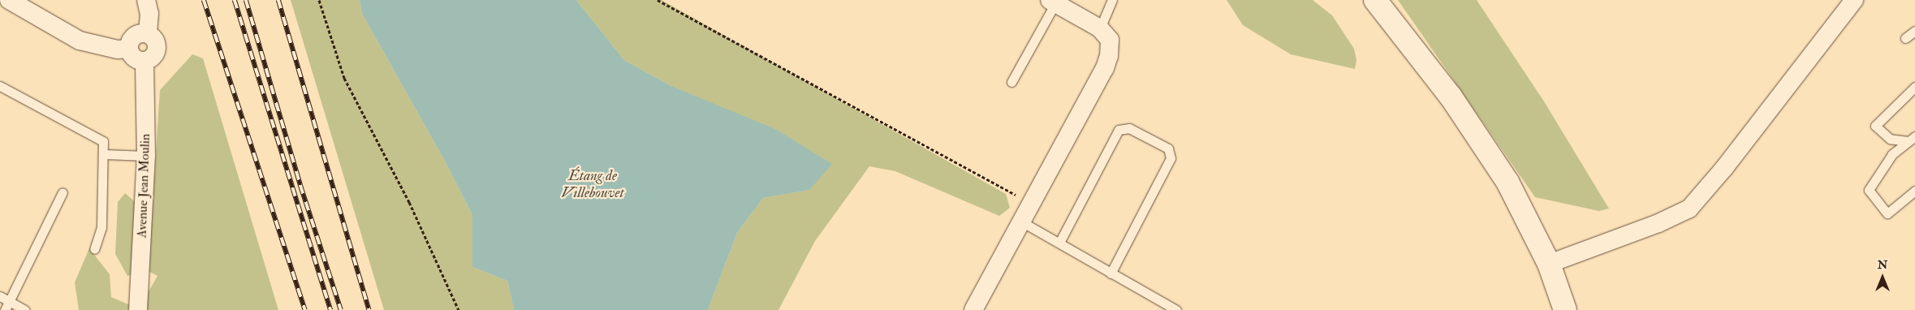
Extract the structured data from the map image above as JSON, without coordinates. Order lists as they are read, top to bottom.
{
  "streets": {
    "street": ["Avenue Jean Moulin"]
  },
  "water": ["Étang de Villebouvet"],
  "north": "top"
}
